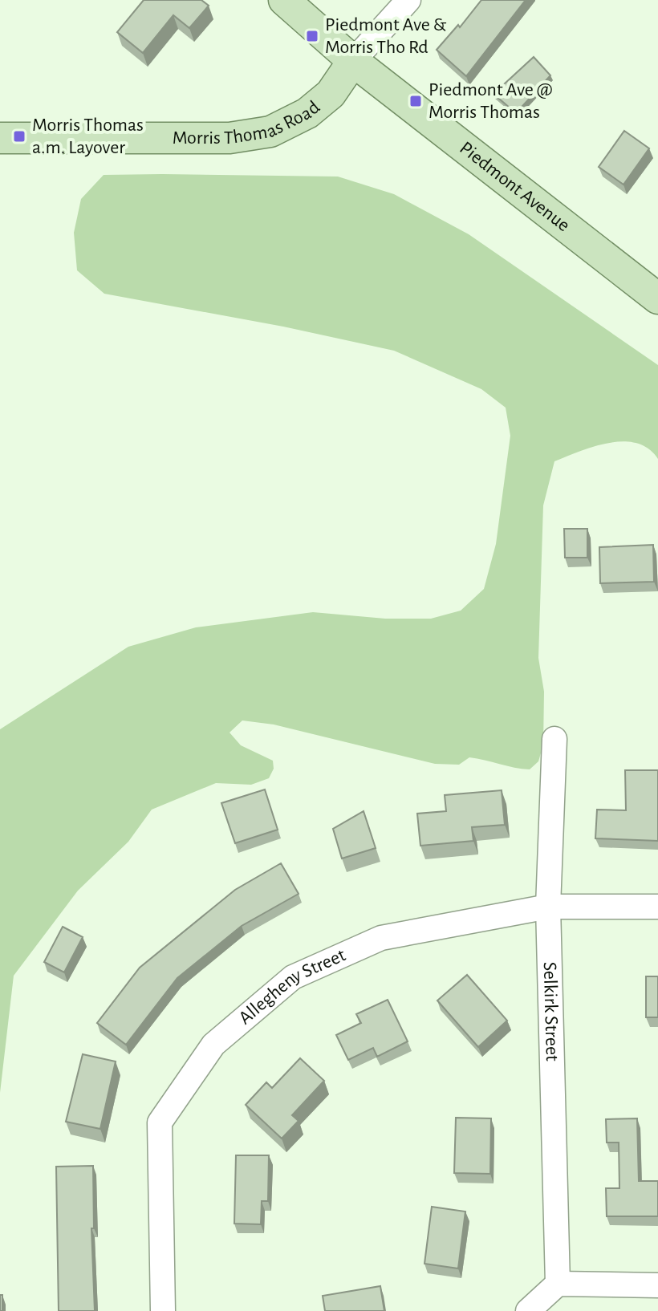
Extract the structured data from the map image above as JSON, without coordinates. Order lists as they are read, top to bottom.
{
  "streets": {
    "main road": ["Morris Thomas Road", "Piedmont Avenue"],
    "street": ["Allegheny Street", "Selkirk Street"]
  },
  "crossings": [
    ["Morris Thomas Road", "Piedmont Avenue"],
    ["Allegheny Street", "Selkirk Street"]
  ],
  "places": {
    "transit": ["Piedmont Ave & Morris Tho Rd", "Piedmont Ave @ Morris Thomas", "Morris Thomas a.m. Layover"]
  }
}
